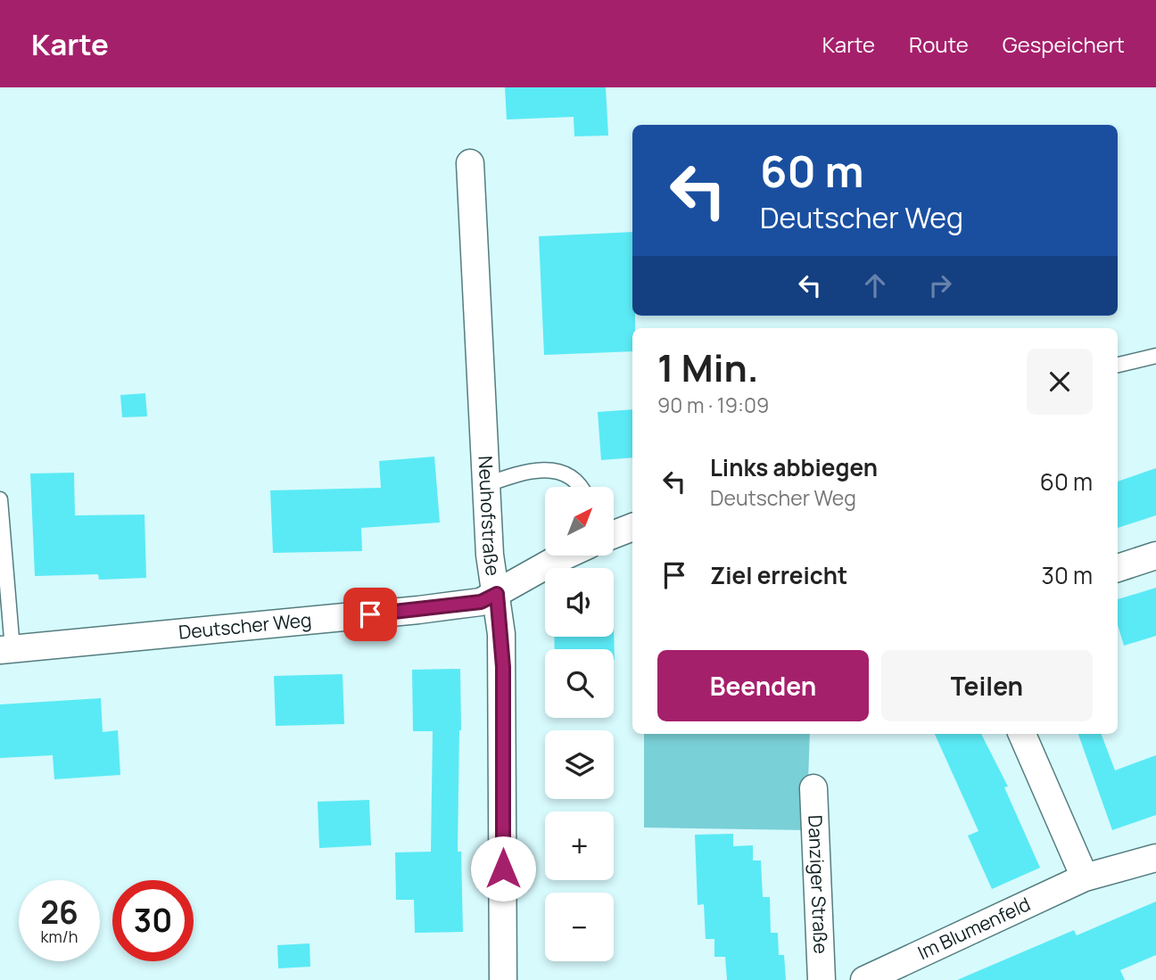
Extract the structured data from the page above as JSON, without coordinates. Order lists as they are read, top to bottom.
{
  "streets": {
    "street": [
      "Neuhofstraße",
      "Deutscher Weg",
      "Danziger Straße",
      "Im Blumenfeld"
    ]
  },
  "crossings": [
    ["Neuhofstraße", "Deutscher Weg"]
  ],
  "north": "top right",
  "page": {
    "header": "Karte",
    "nav": ["Karte", "Route", "Gespeichert"],
    "turn": ["60 m", "Deutscher Weg"],
    "heading": ["1 Min.", "90 m · 19:09"],
    "list": [
      {
        "name": "Links abbiegen",
        "note": "Deutscher Weg",
        "value": "60 m"
      },
      {
        "name": "Ziel erreicht",
        "value": "30 m"
      }
    ],
    "map_buttons": ["+", "−"],
    "buttons": ["Beenden", "Teilen"],
    "speed": "26 km/h",
    "limit": "30"
  }
}
